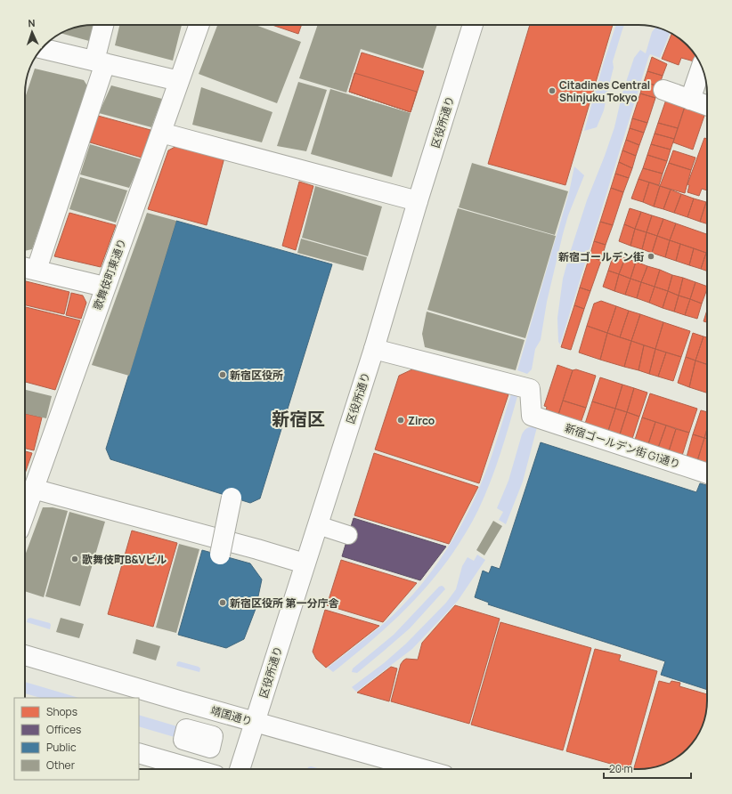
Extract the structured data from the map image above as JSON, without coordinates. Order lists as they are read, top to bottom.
{
  "streets": {
    "street": [
      "区役所通り",
      "歌舞伎町東通り",
      "新宿ゴールデン街 G1通り",
      "靖国通り"
    ]
  },
  "crossings": [
    ["区役所通り", "新宿ゴールデン街 G1通り"],
    ["区役所通り", "靖国通り"]
  ],
  "districts": ["新宿区"],
  "places": [
    "Citadines Central Shinjuku Tokyo",
    "新宿ゴールデン街",
    "新宿区役所",
    "Zirco",
    "歌舞伎町B&Vビル",
    "新宿区役所 第一分庁舎"
  ],
  "legend": [
    "Shops",
    "Offices",
    "Public",
    "Other"
  ],
  "scale_bar": "20 m",
  "north": "top"
}
